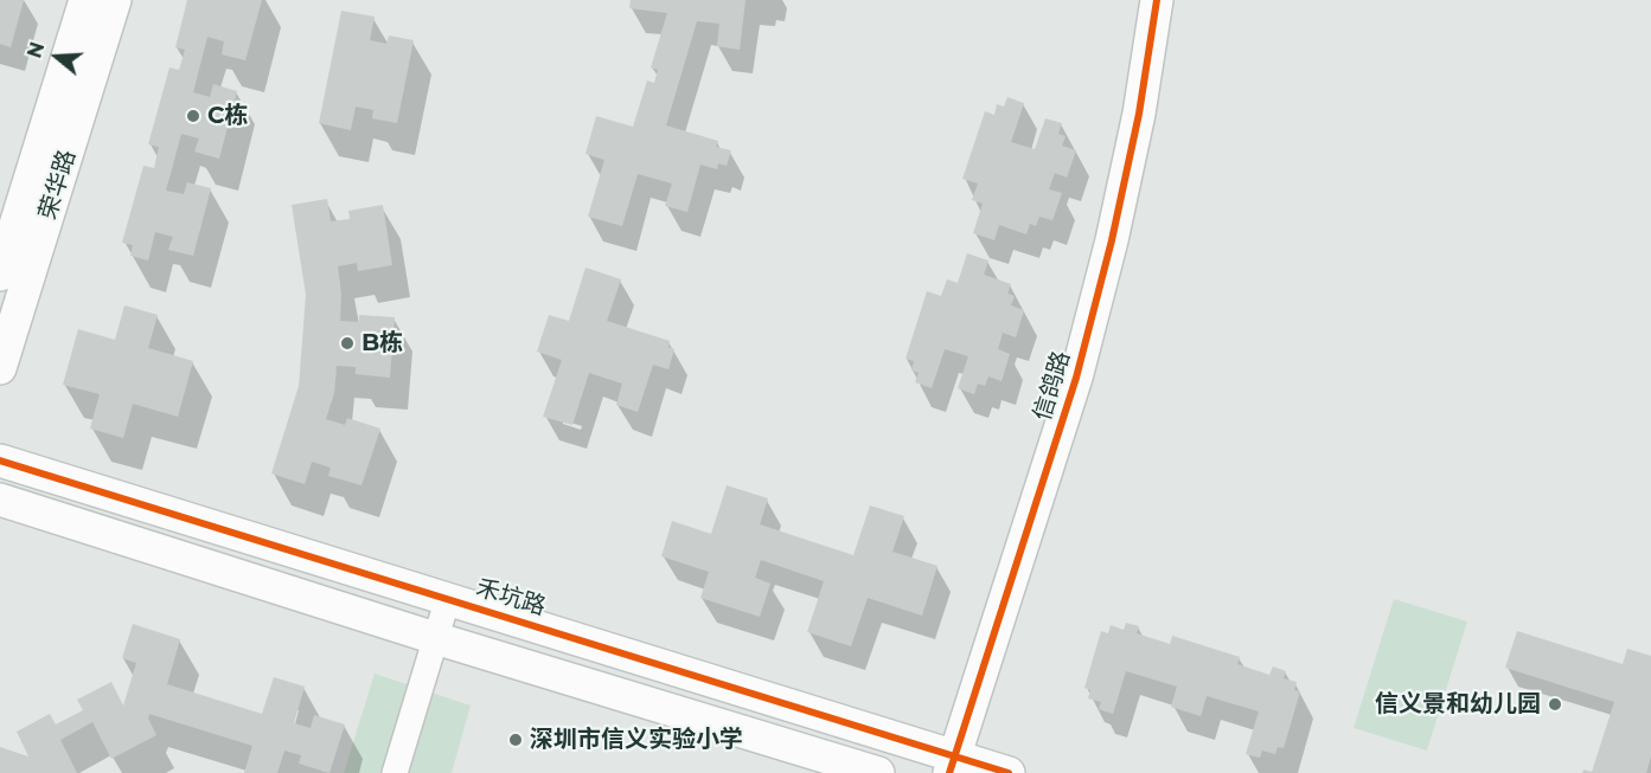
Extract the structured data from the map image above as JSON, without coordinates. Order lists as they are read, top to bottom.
{
  "streets": {
    "street": ["荣华路", "信鸽路", "禾坑路"]
  },
  "crossings": [
    ["信鸽路", "禾坑路"]
  ],
  "places": [
    "C栋",
    "B栋",
    "信义景和幼儿园",
    "深圳市信义实验小学"
  ],
  "north": "left"
}
